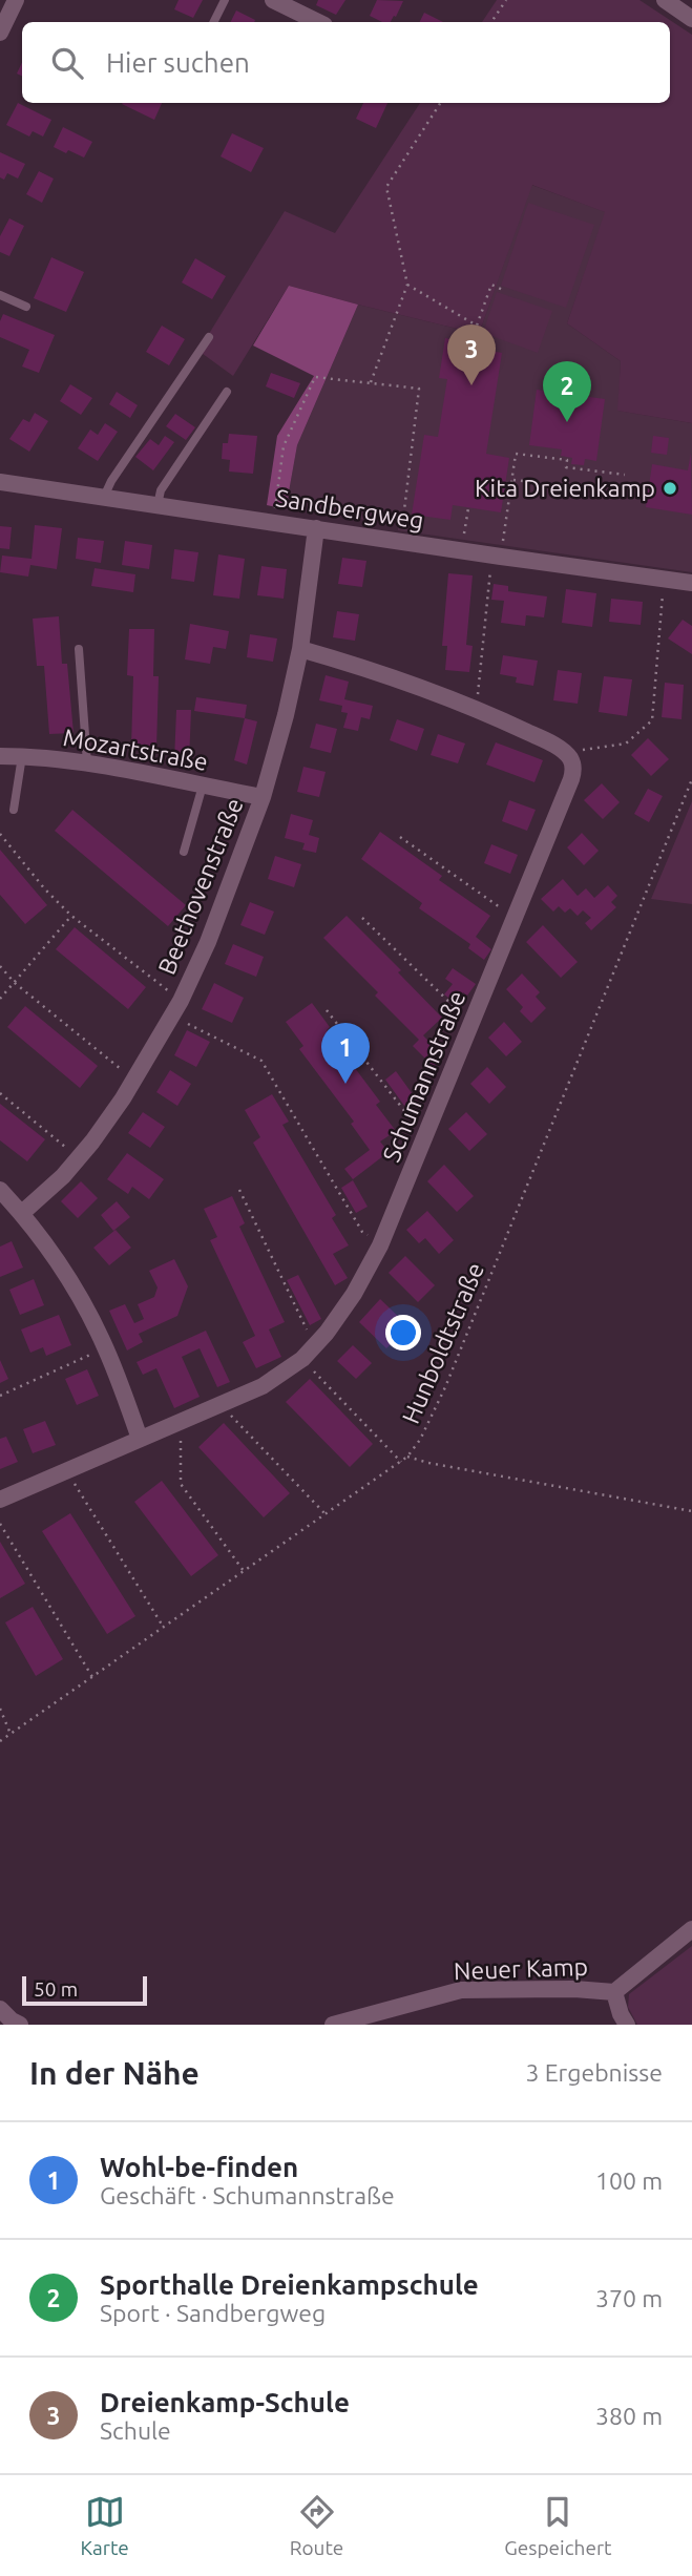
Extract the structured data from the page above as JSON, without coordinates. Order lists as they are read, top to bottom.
{
  "streets": {
    "street": [
      "Sandbergweg",
      "Mozartstraße",
      "Beethovenstraße",
      "Schumannstraße",
      "Neuer Kamp"
    ],
    "path": ["Hunboldtstraße"]
  },
  "crossings": [
    ["Sandbergweg", "Beethovenstraße"],
    ["Mozartstraße", "Beethovenstraße"]
  ],
  "places": ["Kita Dreienkamp"],
  "scale_bar": "50 m",
  "page": {
    "search": "Hier suchen",
    "pins": ["3", "2", "1"],
    "scale": "50 m",
    "heading": ["In der Nähe", "3 Ergebnisse"],
    "list": [
      {
        "mark": "1",
        "name": "Wohl-be-finden",
        "note": "Geschäft · Schumannstraße",
        "value": "100 m"
      },
      {
        "mark": "2",
        "name": "Sporthalle Dreienkampschule",
        "note": "Sport · Sandbergweg",
        "value": "370 m"
      },
      {
        "mark": "3",
        "name": "Dreienkamp-Schule",
        "note": "Schule",
        "value": "380 m"
      }
    ],
    "nav": ["Karte", "Route", "Gespeichert"]
  }
}
